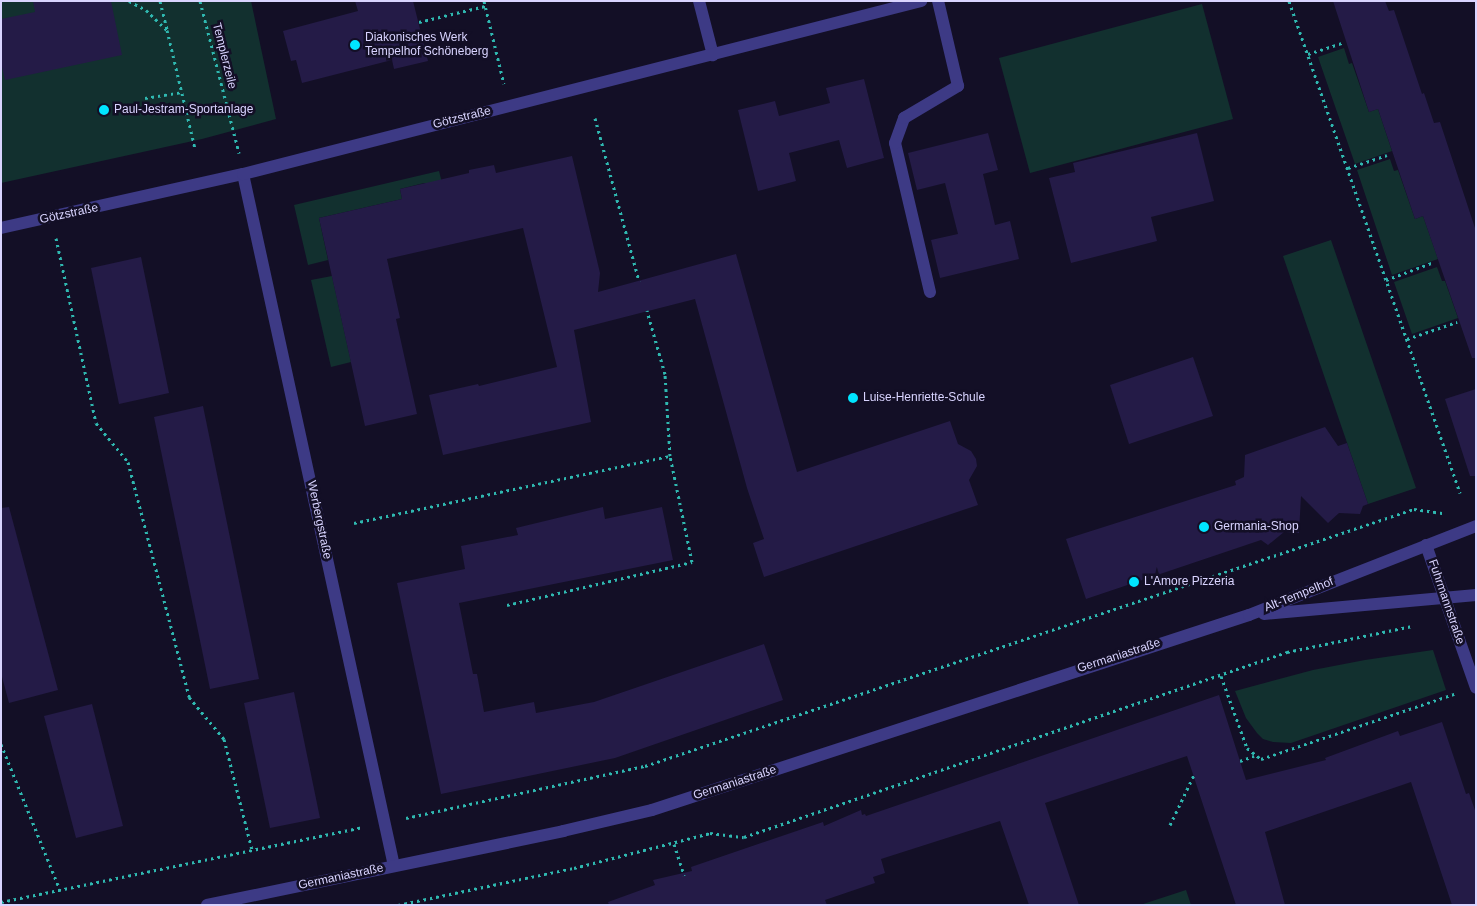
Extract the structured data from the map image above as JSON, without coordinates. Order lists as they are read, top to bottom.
{
  "streets": {
    "street": [
      "Götzstraße",
      "Werbergstraße",
      "Alt-Tempelhof",
      "Fuhrmannstraße",
      "Germaniastraße"
    ],
    "path": ["Templerzeile"]
  },
  "crossings": [
    ["Templerzeile", "Götzstraße"],
    ["Templerzeile", "Werbergstraße"],
    ["Götzstraße", "Werbergstraße"],
    ["Werbergstraße", "Germaniastraße"],
    ["Alt-Tempelhof", "Fuhrmannstraße"],
    ["Alt-Tempelhof", "Germaniastraße"]
  ],
  "places": [
    "Diakonisches Werk Tempelhof Schöneberg",
    "Paul-Jestram-Sportanlage",
    "Luise-Henriette-Schule",
    "Germania-Shop",
    "L'Amore Pizzeria"
  ]
}
